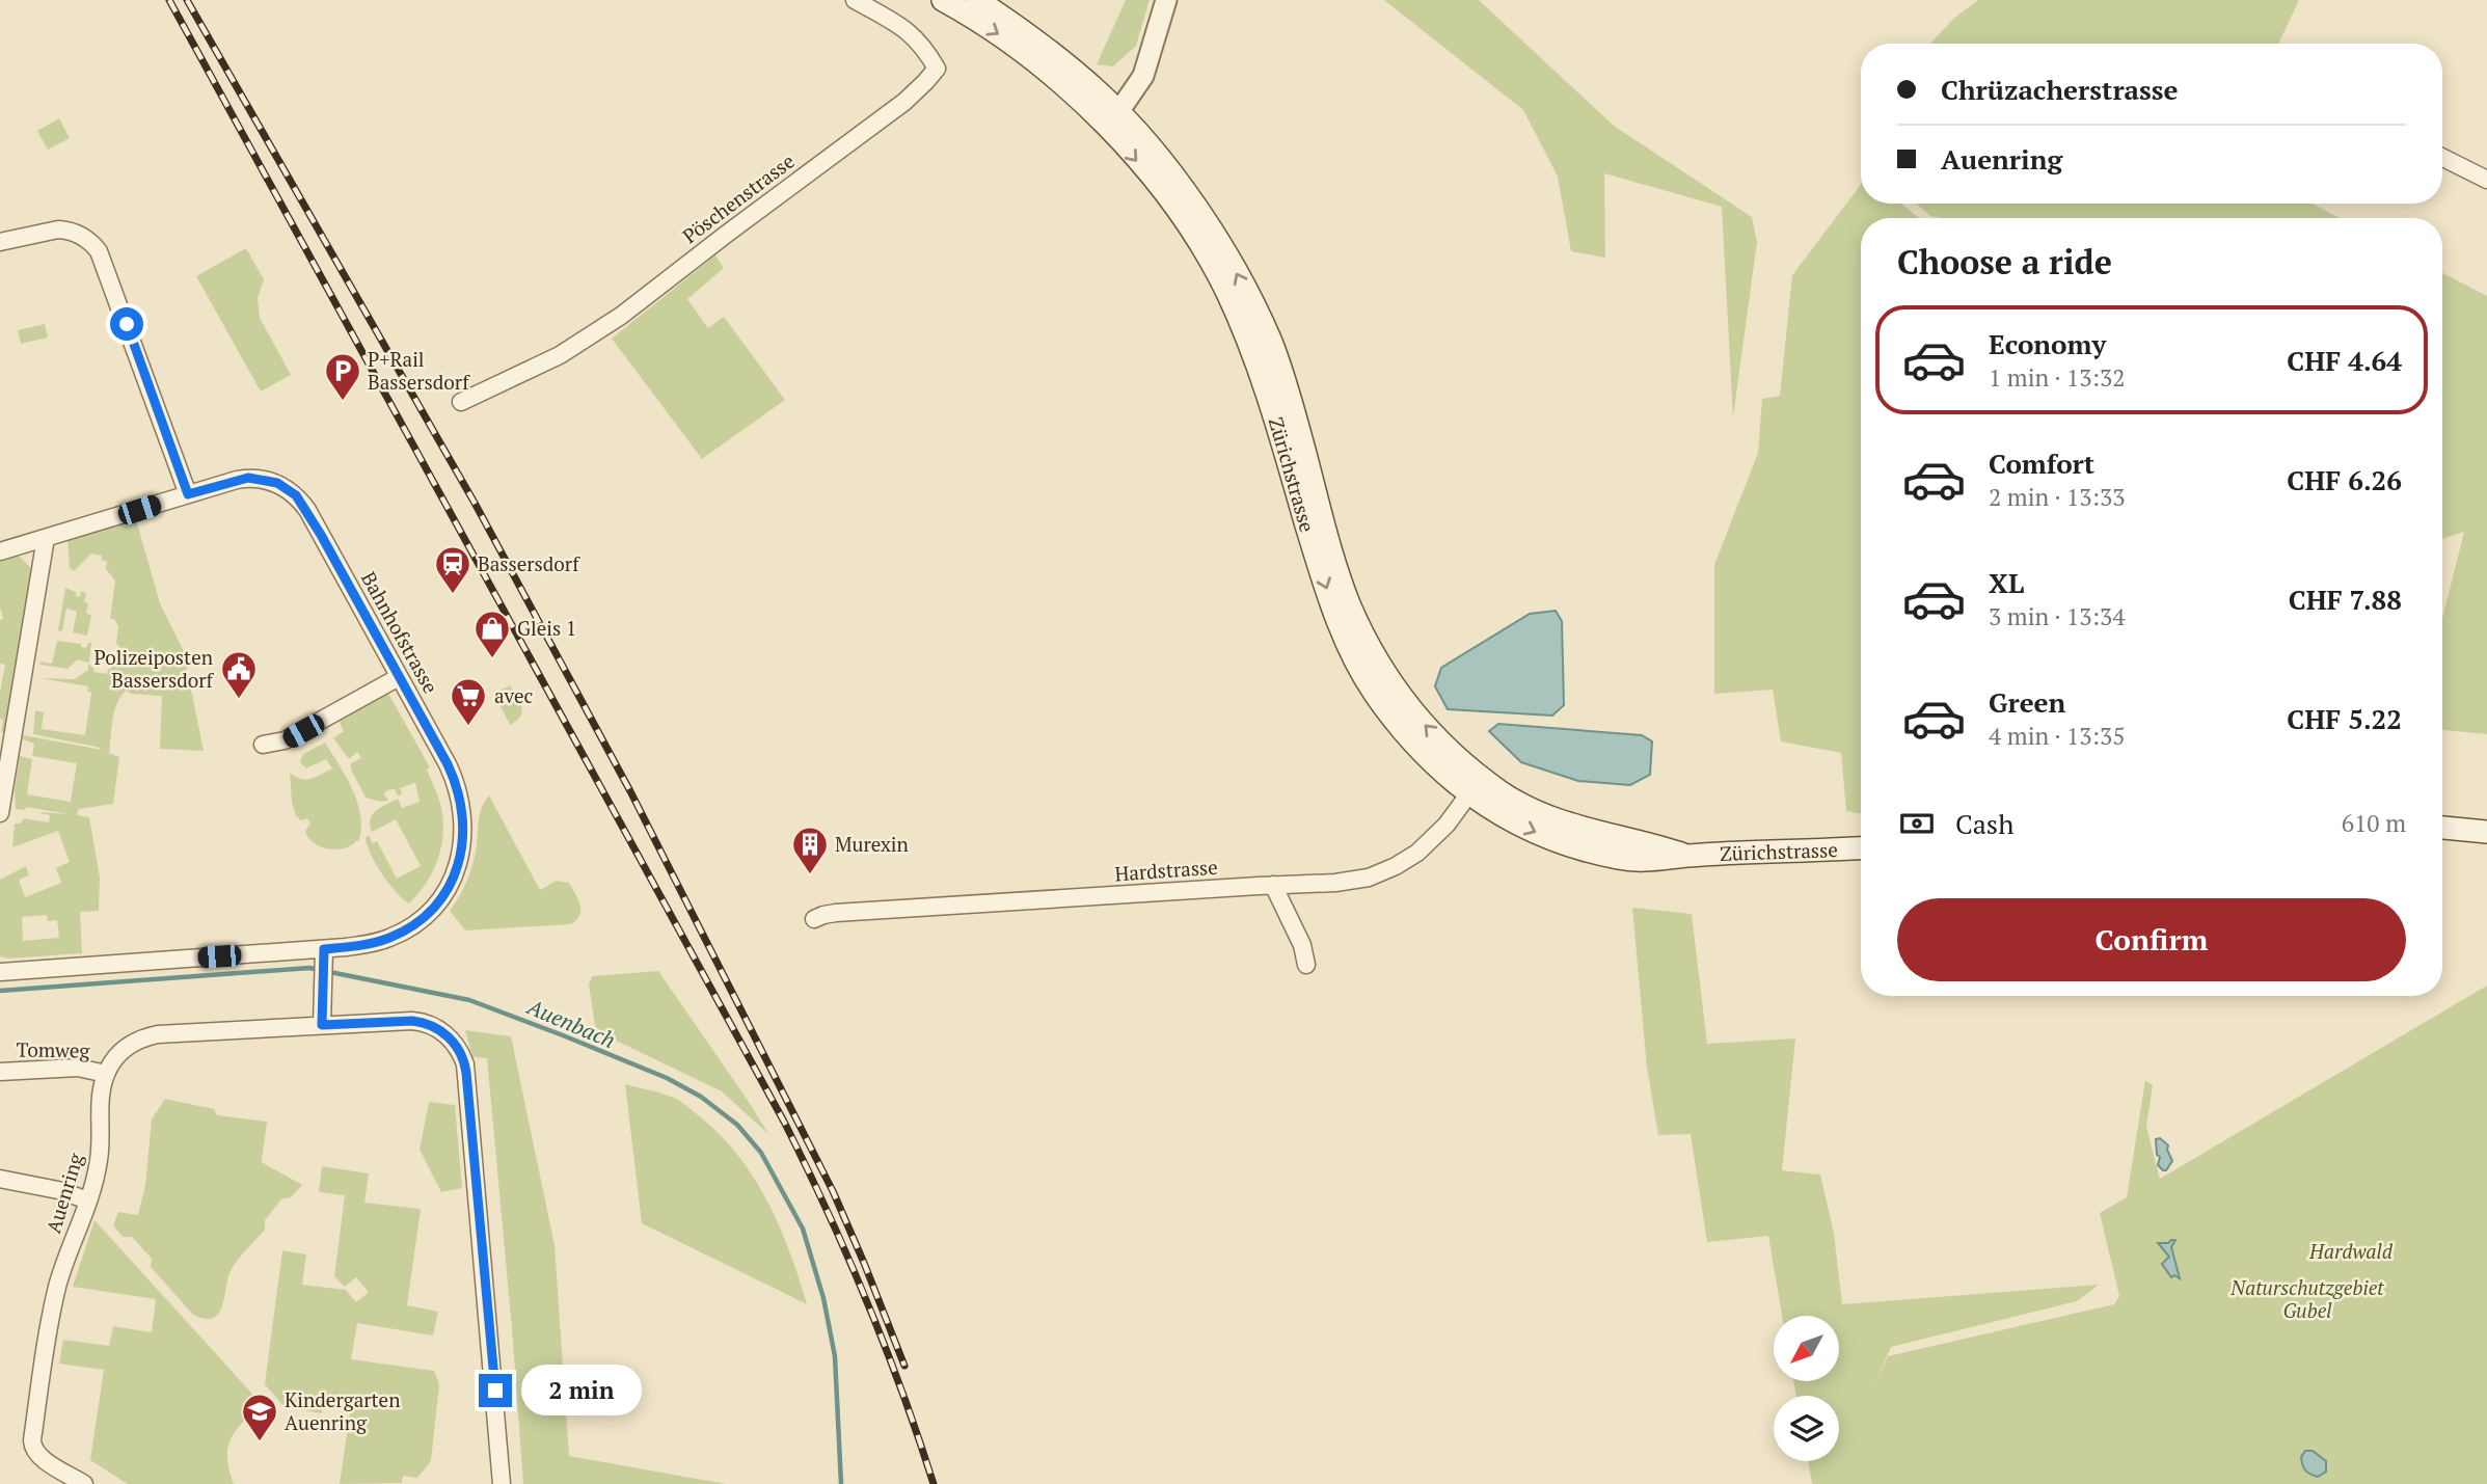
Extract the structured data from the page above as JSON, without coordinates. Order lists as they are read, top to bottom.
{
  "streets": {
    "main road": ["Zürichstrasse"],
    "street": [
      "Pöschenstrasse",
      "Bahnhofstrasse",
      "Hardstrasse",
      "Tomweg",
      "Auenring"
    ]
  },
  "crossings": [
    ["Zürichstrasse", "Hardstrasse"],
    ["Tomweg", "Auenring"]
  ],
  "water": ["Auenbach"],
  "parks": ["Hardwald", "Naturschutzgebiet Gubel"],
  "places": {
    "parking": ["P+Rail Bassersdorf"],
    "station": ["Bassersdorf"],
    "shop": ["Gleis 1"],
    "public building": ["Polizeiposten Bassersdorf"],
    "supermarket": ["avec"],
    "building": ["Murexin"],
    "school or university": ["Kindergarten Auenring"]
  },
  "north": "bottom left",
  "page": {
    "banner": ["Chrüzacherstrasse", "Auenring"],
    "heading": "Choose a ride",
    "list": [
      {
        "name": "Economy",
        "note": "1 min · 13:32",
        "value": "CHF 4.64"
      },
      {
        "name": "Comfort",
        "note": "2 min · 13:33",
        "value": "CHF 6.26"
      },
      {
        "name": "XL",
        "note": "3 min · 13:34",
        "value": "CHF 7.88"
      },
      {
        "name": "Green",
        "note": "4 min · 13:35",
        "value": "CHF 5.22"
      }
    ],
    "pay": ["Cash", "610 m"],
    "buttons": "Confirm",
    "bubble": "2 min"
  }
}
